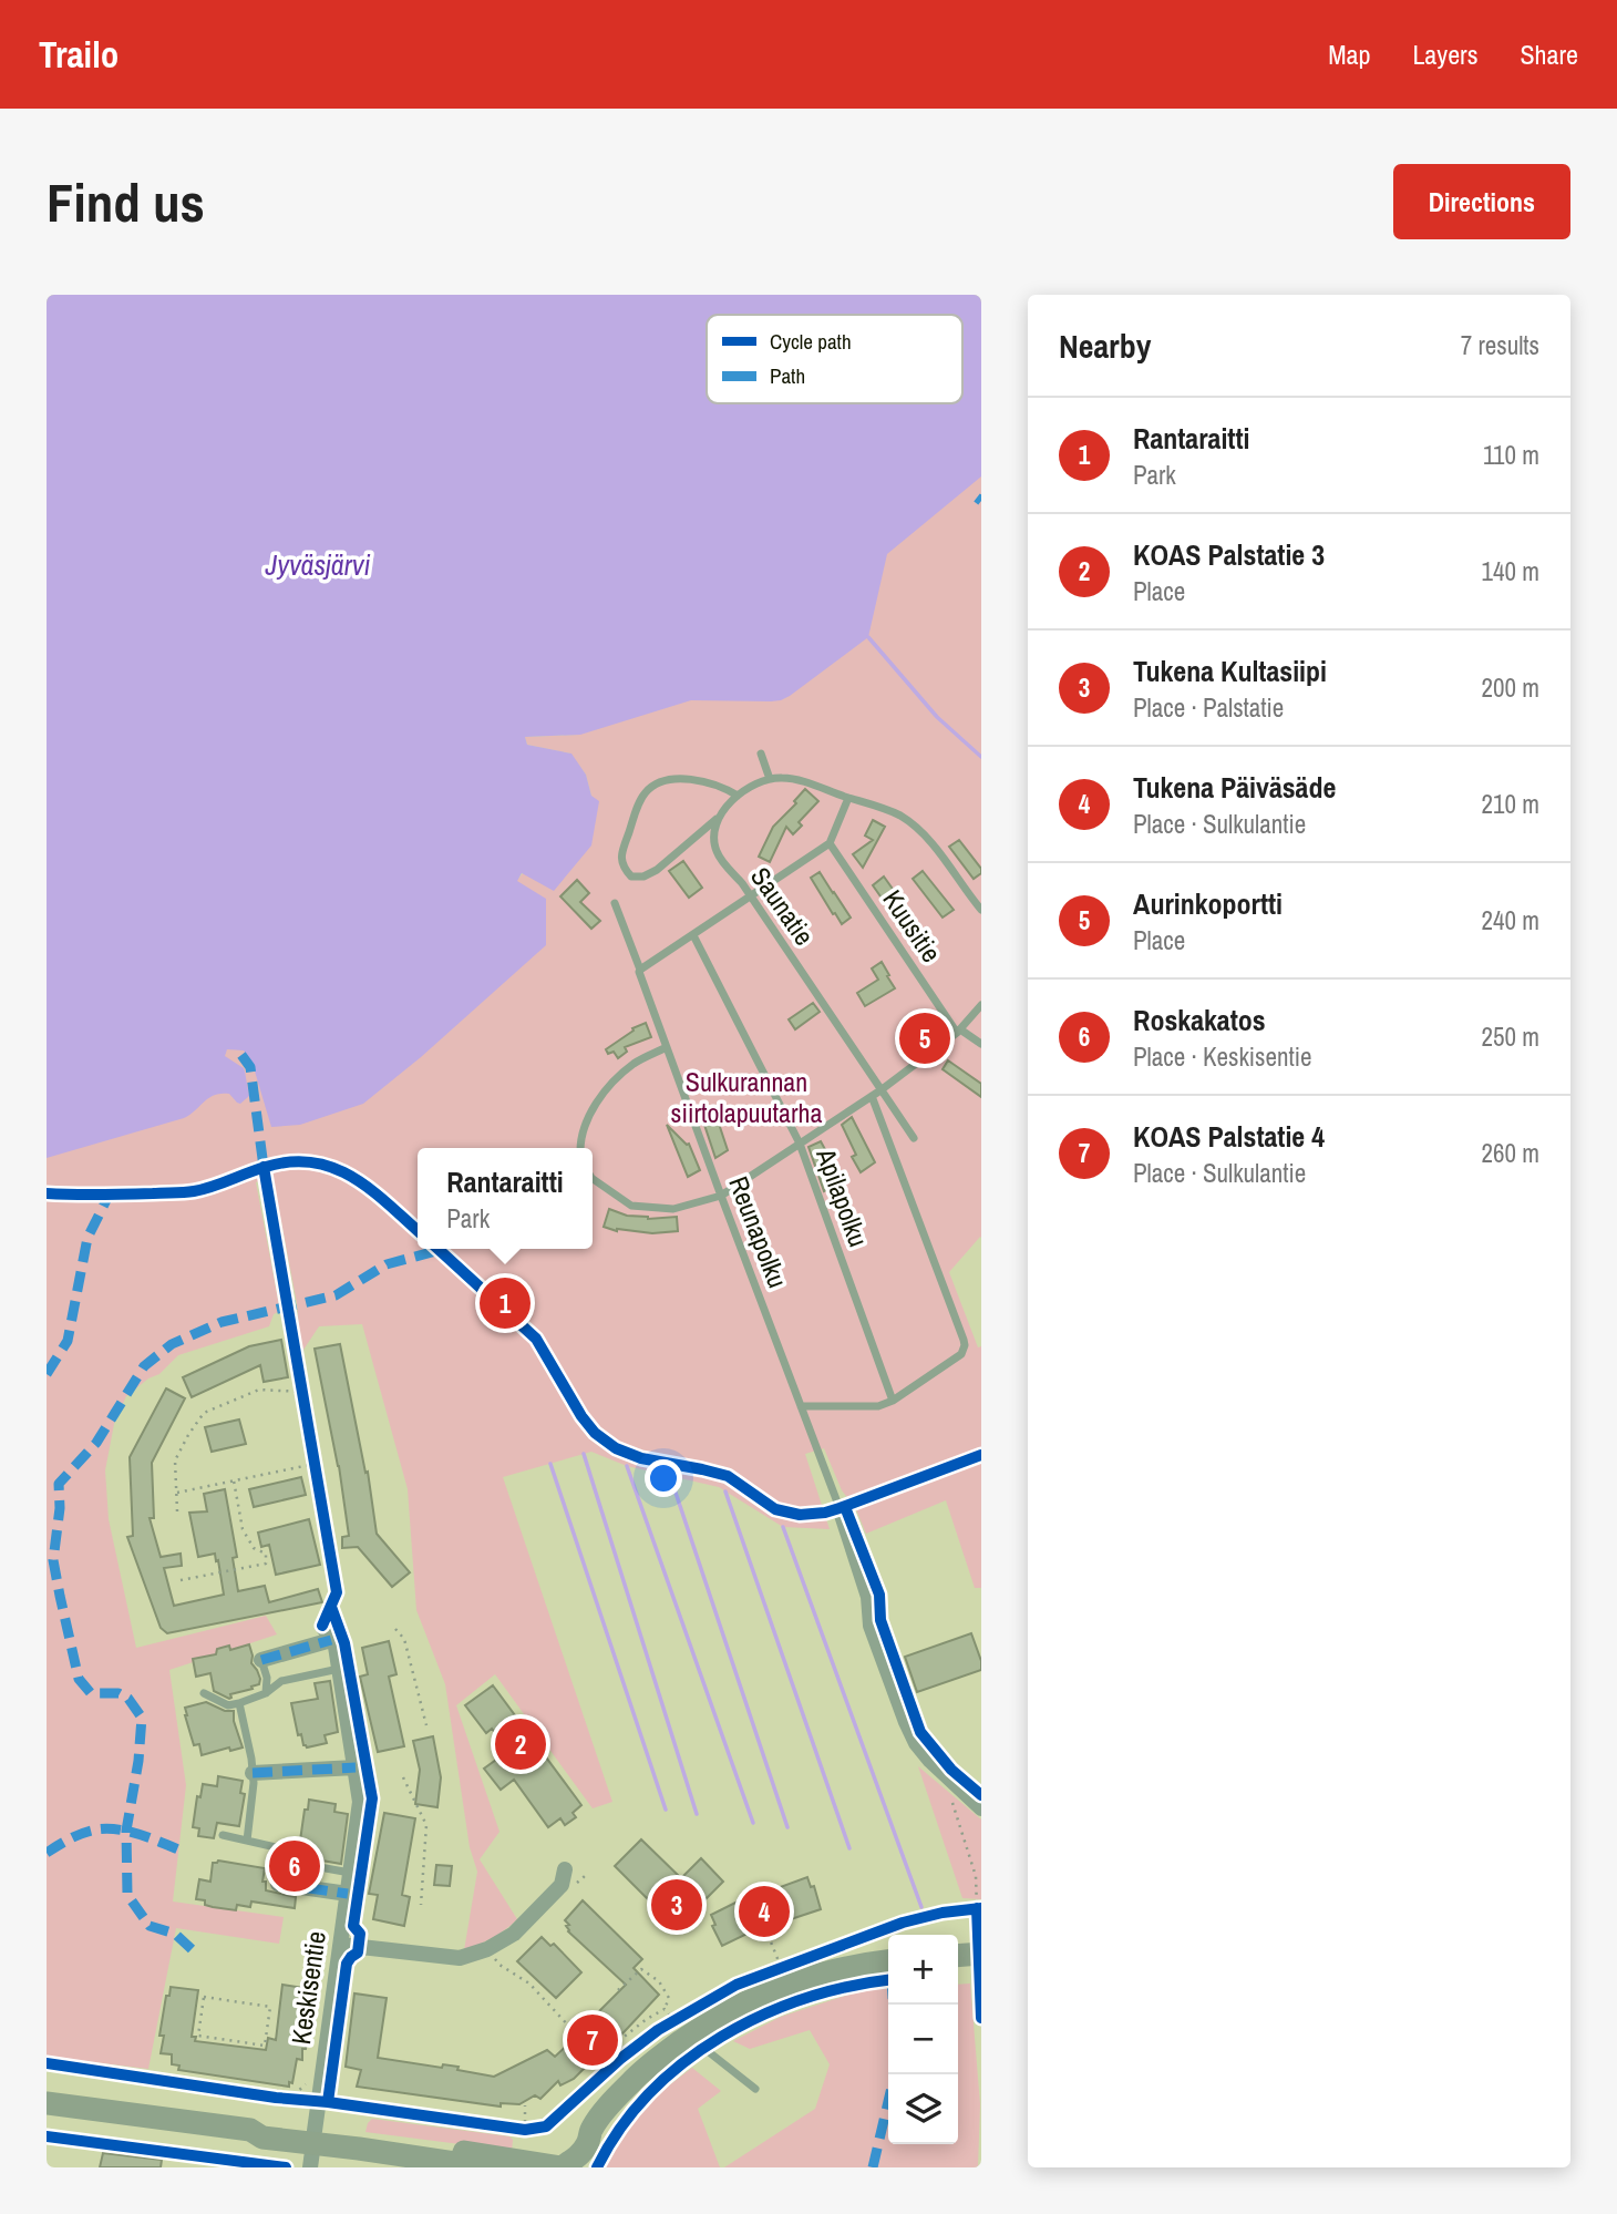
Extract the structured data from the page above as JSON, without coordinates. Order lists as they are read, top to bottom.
{
  "streets": {
    "street": ["Keskisentie"],
    "lane": [
      "Saunatie",
      "Kuusitie",
      "Apilapolku",
      "Reunapolku"
    ]
  },
  "water": ["Jyväsjärvi"],
  "parks": ["Sulkurannan siirtolapuutarha"],
  "legend": ["Cycle path", "Path"],
  "page": {
    "header": "Trailo",
    "nav": ["Map", "Layers", "Share"],
    "buttons": "Directions",
    "title": "Find us",
    "heading": ["Nearby", "7 results"],
    "list": [
      {
        "mark": "1",
        "name": "Rantaraitti",
        "note": "Park",
        "value": "110 m"
      },
      {
        "mark": "2",
        "name": "KOAS Palstatie 3",
        "note": "Place",
        "value": "140 m"
      },
      {
        "mark": "3",
        "name": "Tukena Kultasiipi",
        "note": "Place · Palstatie",
        "value": "200 m"
      },
      {
        "mark": "4",
        "name": "Tukena Päiväsäde",
        "note": "Place · Sulkulantie",
        "value": "210 m"
      },
      {
        "mark": "5",
        "name": "Aurinkoportti",
        "note": "Place",
        "value": "240 m"
      },
      {
        "mark": "6",
        "name": "Roskakatos",
        "note": "Place · Keskisentie",
        "value": "250 m"
      },
      {
        "mark": "7",
        "name": "KOAS Palstatie 4",
        "note": "Place · Sulkulantie",
        "value": "260 m"
      }
    ],
    "pins": [
      "5",
      "1",
      "2",
      "6",
      "3",
      "4",
      "7"
    ],
    "popup": ["Rantaraitti", "Park"],
    "map_buttons": ["+", "−"]
  }
}
